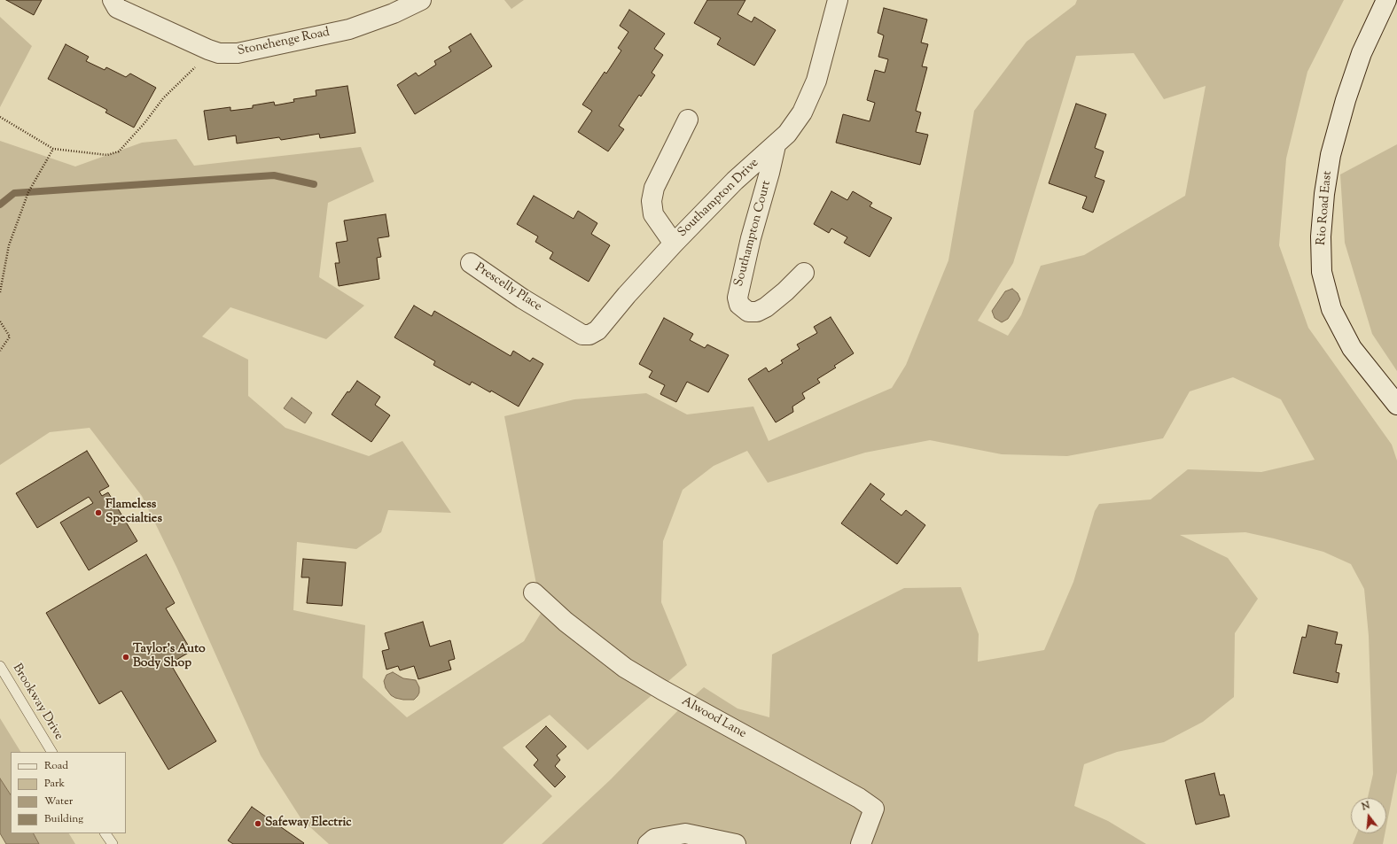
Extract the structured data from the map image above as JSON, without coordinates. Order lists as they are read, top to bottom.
{
  "streets": {
    "street": [
      "Stonehenge Road",
      "Southampton Drive",
      "Rio Road East",
      "Southampton Court",
      "Prescelly Place",
      "Alwood Lane"
    ],
    "lane": ["Brookway Drive"]
  },
  "crossings": [
    ["Southampton Drive", "Southampton Court"],
    ["Southampton Drive", "Prescelly Place"]
  ],
  "places": ["Flameless Specialties", "Taylor’s Auto Body Shop", "Safeway Electric"],
  "legend": [
    "Road",
    "Park",
    "Water",
    "Building"
  ],
  "north": "top"
}
